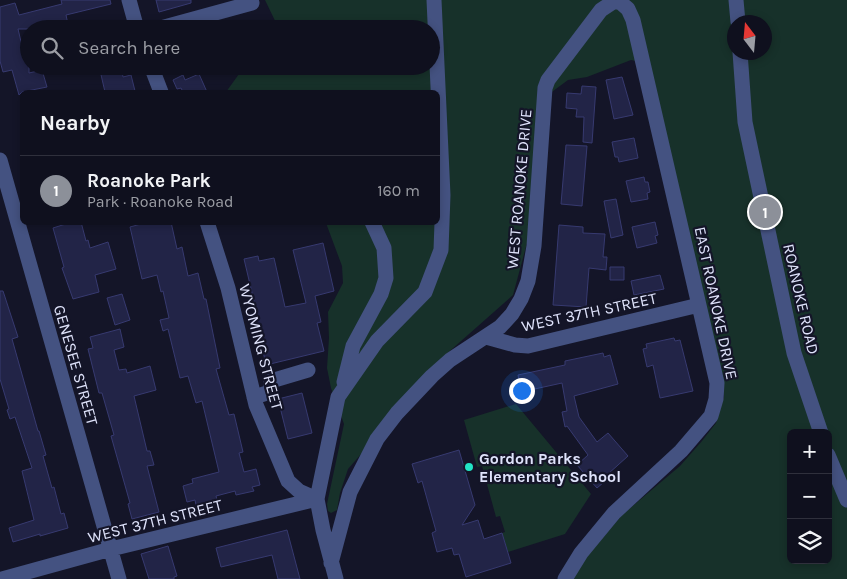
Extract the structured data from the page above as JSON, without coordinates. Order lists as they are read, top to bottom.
{
  "streets": {
    "street": [
      "WEST ROANOKE DRIVE",
      "ROANOKE ROAD",
      "EAST ROANOKE DRIVE",
      "WEST 37TH STREET",
      "WYOMING STREET",
      "GENESEE STREET"
    ]
  },
  "crossings": [
    ["WEST ROANOKE DRIVE", "EAST ROANOKE DRIVE"],
    ["WEST ROANOKE DRIVE", "WEST 37TH STREET"],
    ["EAST ROANOKE DRIVE", "WEST 37TH STREET"],
    ["WEST 37TH STREET", "WYOMING STREET"],
    ["WEST 37TH STREET", "GENESEE STREET"]
  ],
  "places": ["Gordon Parks Elementary School"],
  "north": "top",
  "page": {
    "search": "Search here",
    "heading": "Nearby",
    "list": [
      {
        "mark": "1",
        "name": "Roanoke Park",
        "note": "Park · Roanoke Road",
        "value": "160 m"
      }
    ],
    "pins": "1",
    "map_buttons": ["+", "−"]
  }
}
